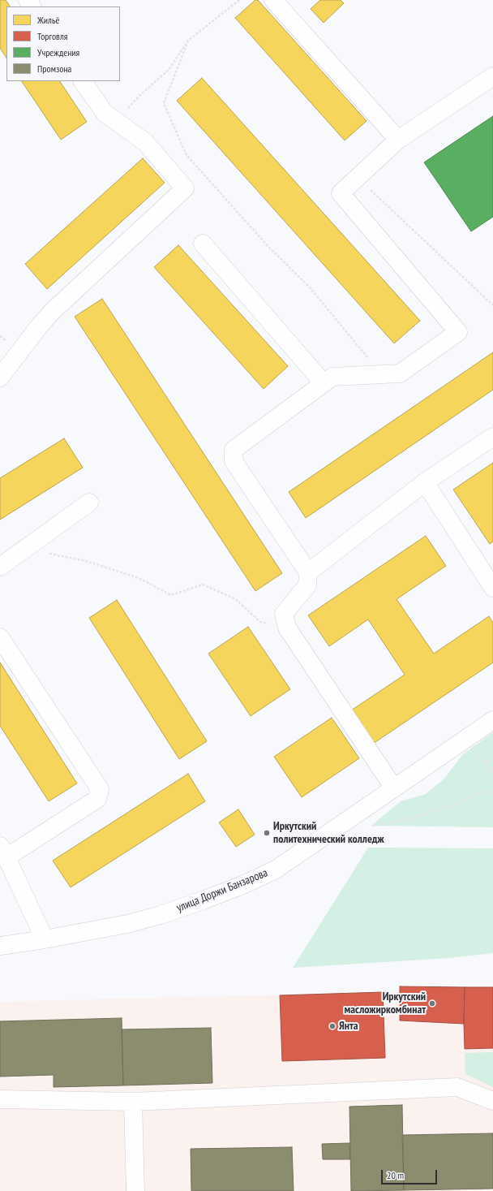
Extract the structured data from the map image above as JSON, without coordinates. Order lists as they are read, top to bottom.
{
  "streets": {
    "street": ["улица Доржи Банзарова"]
  },
  "places": ["Иркутский политехнический колледж", "Иркутский масложиркомбинат", "Янта"],
  "legend": [
    "Жильё",
    "Торговля",
    "Учреждения",
    "Промзона"
  ],
  "scale_bar": "20 m"
}
